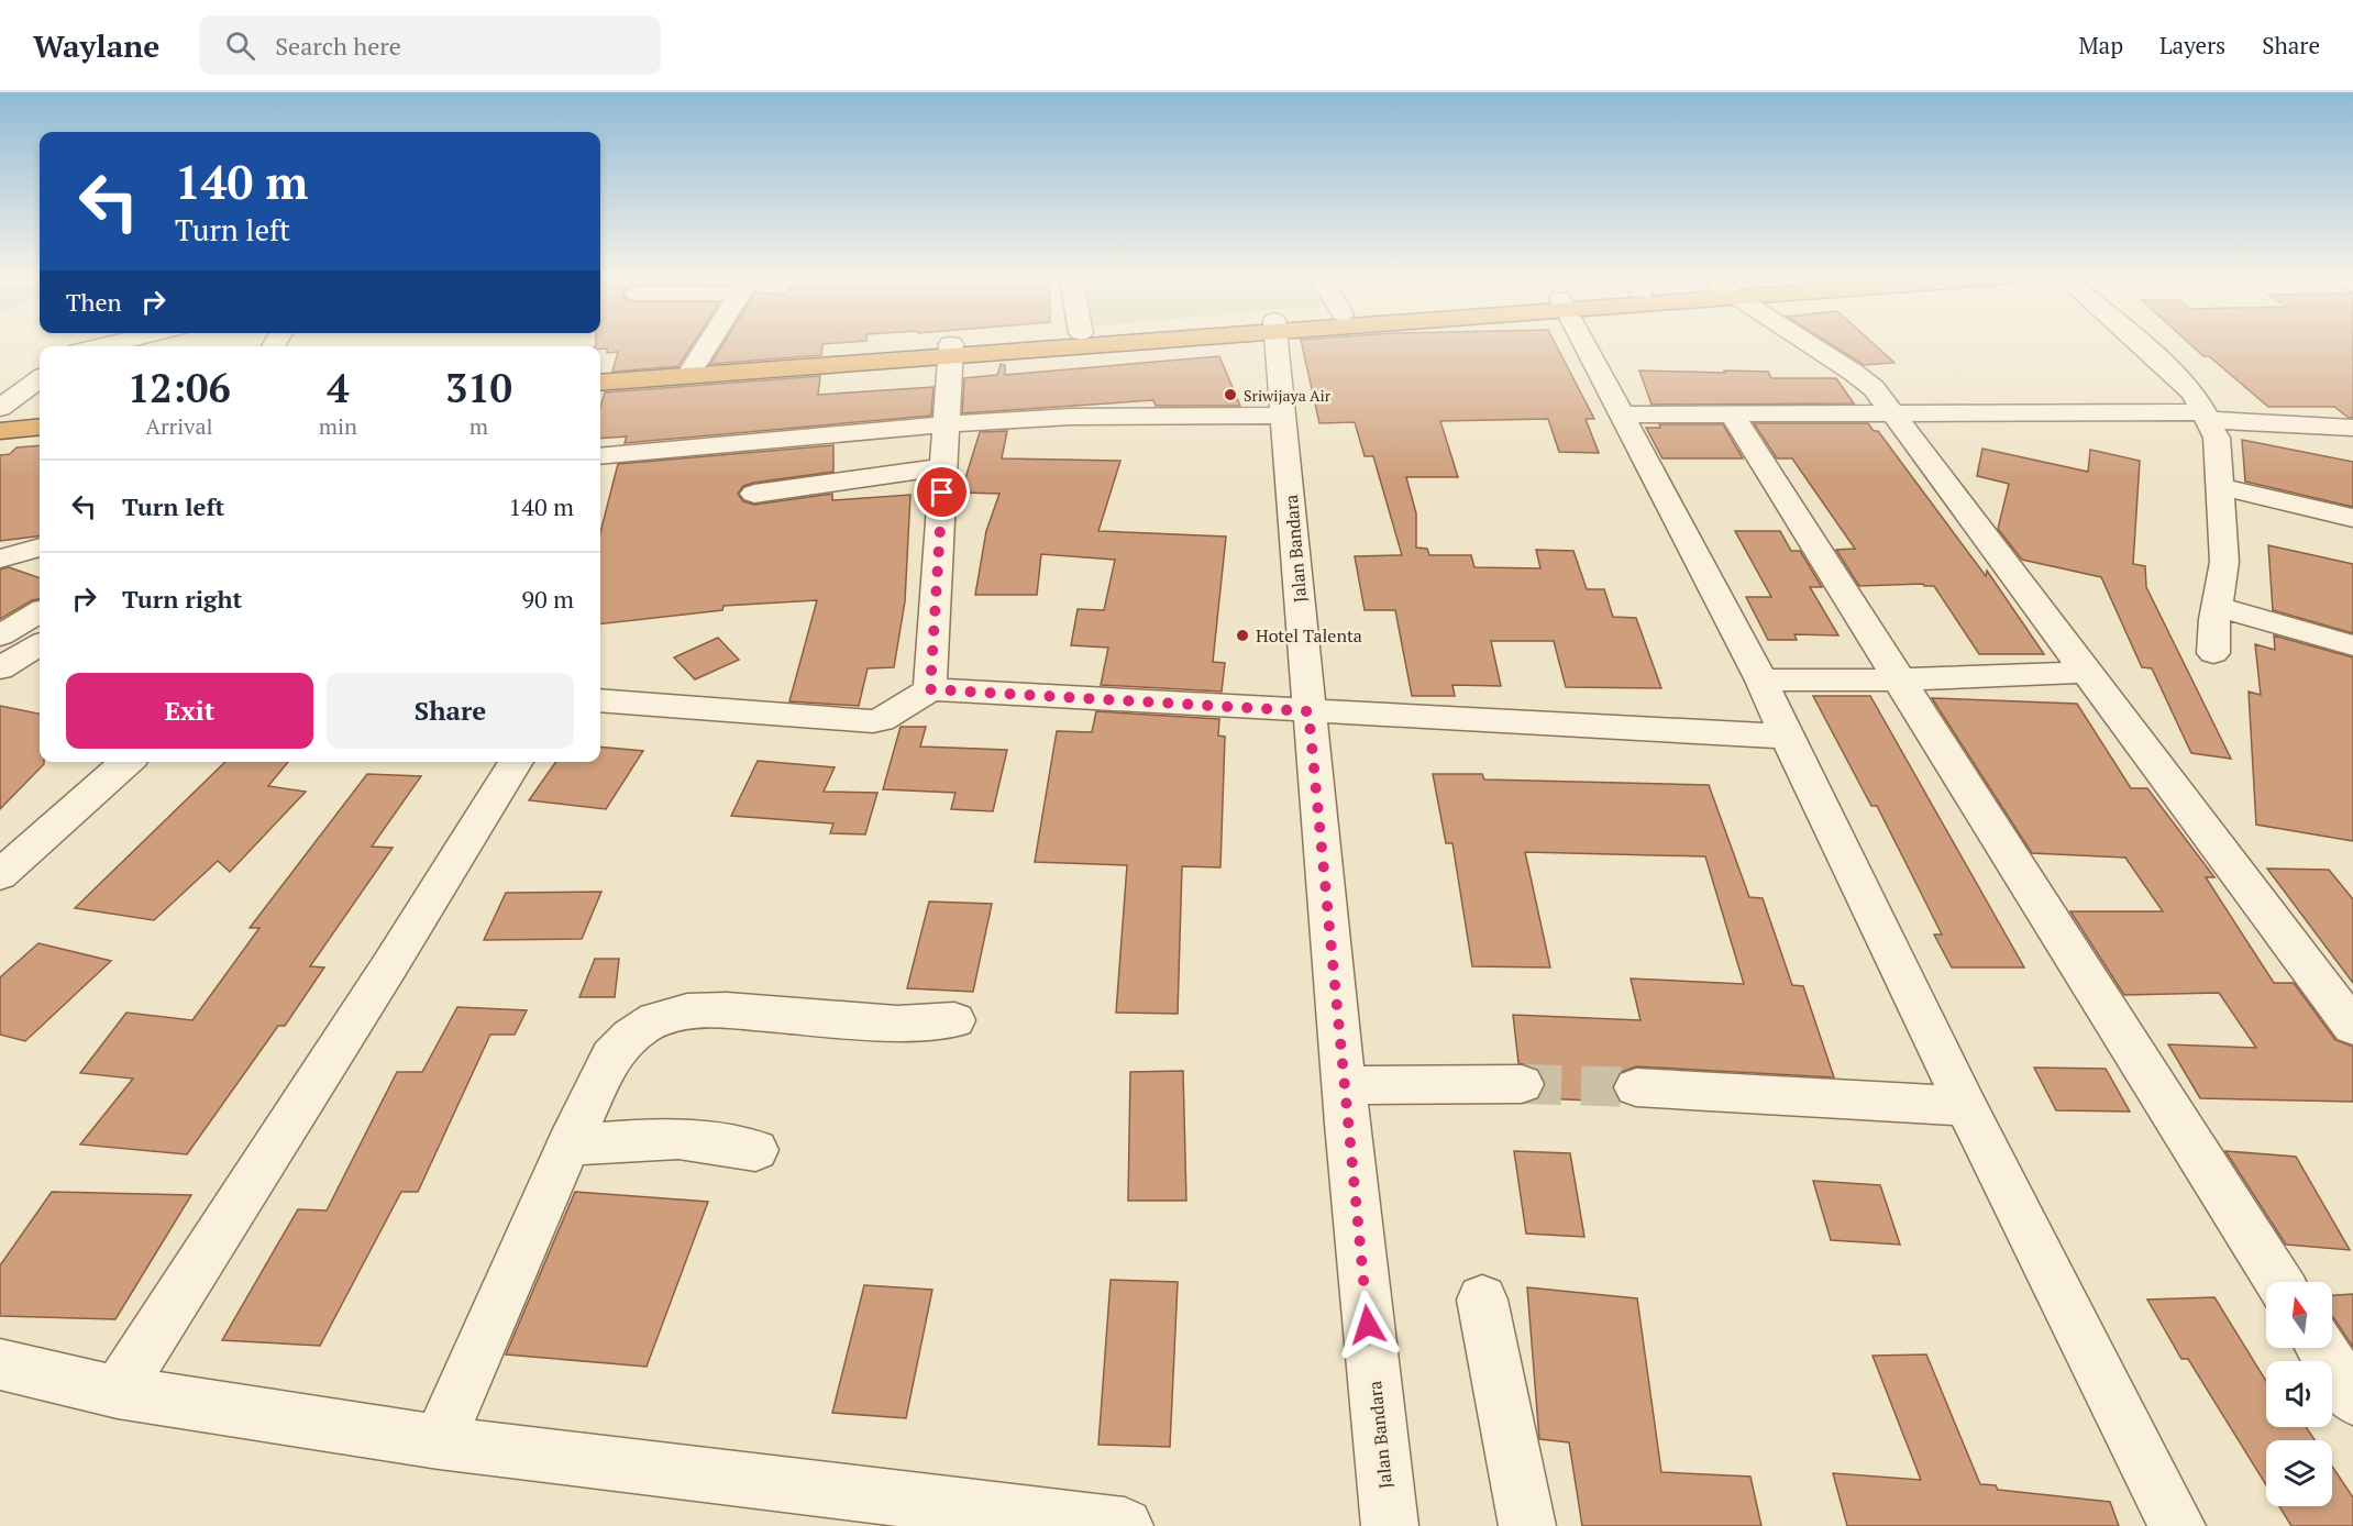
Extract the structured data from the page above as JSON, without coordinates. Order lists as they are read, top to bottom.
{
  "streets": {
    "street": ["Jalan Bandara"]
  },
  "places": ["Sriwijaya Air", "Hotel Talenta"],
  "north": "top",
  "page": {
    "header": "Waylane",
    "search": "Search here",
    "nav": ["Map", "Layers", "Share"],
    "turn": ["140 m", "Turn left"],
    "then": "Then",
    "eta": [
      "12:06",
      "Arrival",
      "4",
      "min",
      "310",
      "m"
    ],
    "list": [
      {
        "name": "Turn left",
        "value": "140 m"
      },
      {
        "name": "Turn right",
        "value": "90 m"
      }
    ],
    "buttons": ["Exit", "Share"]
  }
}
